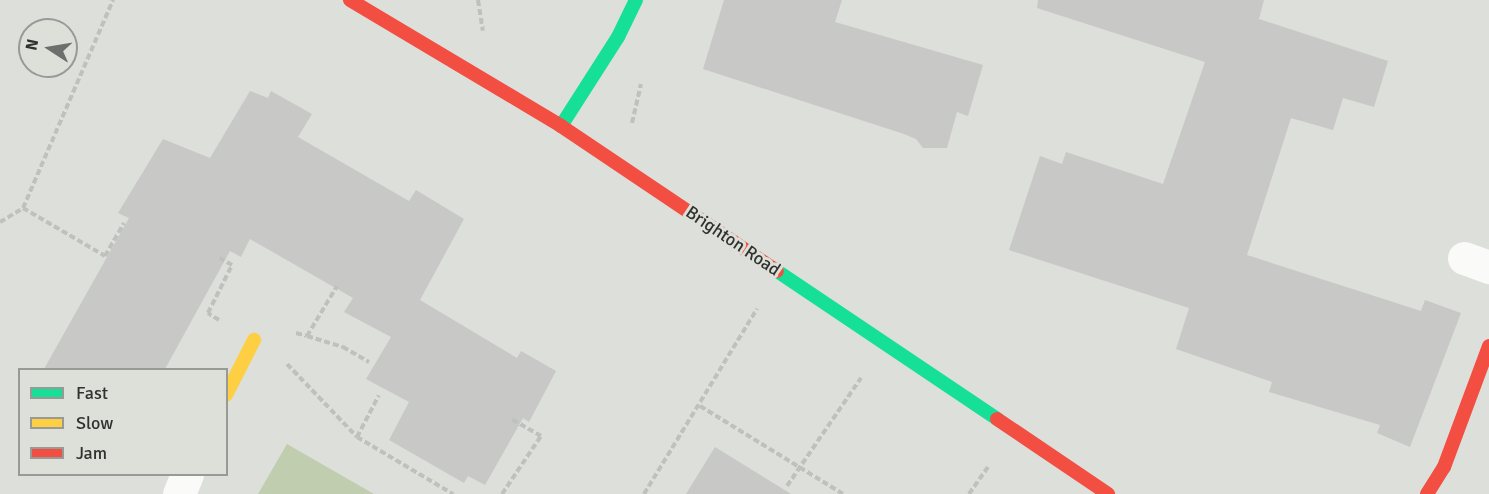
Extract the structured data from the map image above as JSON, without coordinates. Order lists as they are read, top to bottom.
{
  "streets": {
    "main road": ["Brighton Road"]
  },
  "legend": ["Fast", "Slow", "Jam"],
  "north": "left"
}
